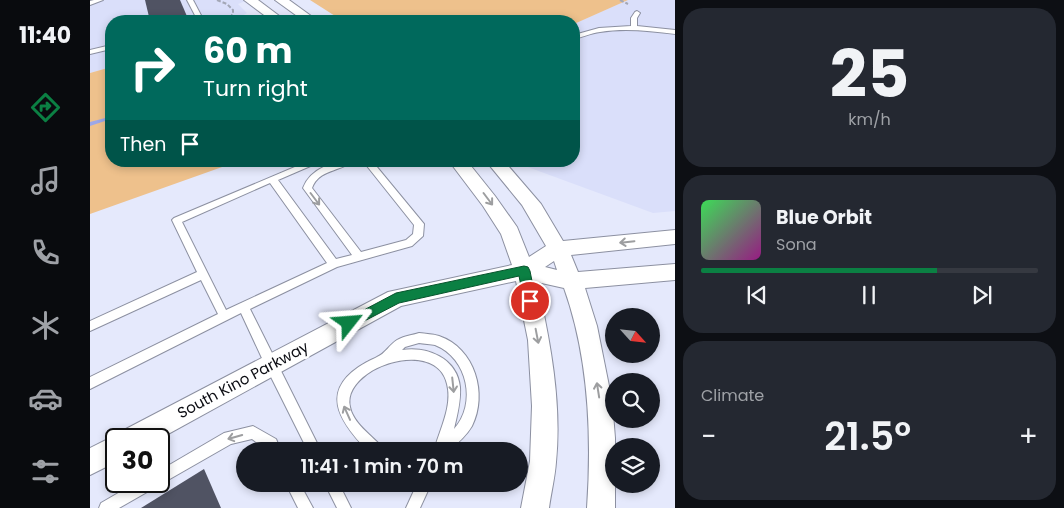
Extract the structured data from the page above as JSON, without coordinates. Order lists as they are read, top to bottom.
{
  "streets": {
    "street": ["South Kino Parkway"]
  },
  "north": "bottom right",
  "page": {
    "tabs": "11:40",
    "tile": [
      ["25", "km/h"],
      "Climate"
    ],
    "turn": ["60 m", "Turn right"],
    "then": "Then",
    "song": ["Blue Orbit", "Sona"],
    "heat": ["−", "21.5°", "+"],
    "limit": "30",
    "trip": "11:41 · 1 min · 70 m"
  }
}
